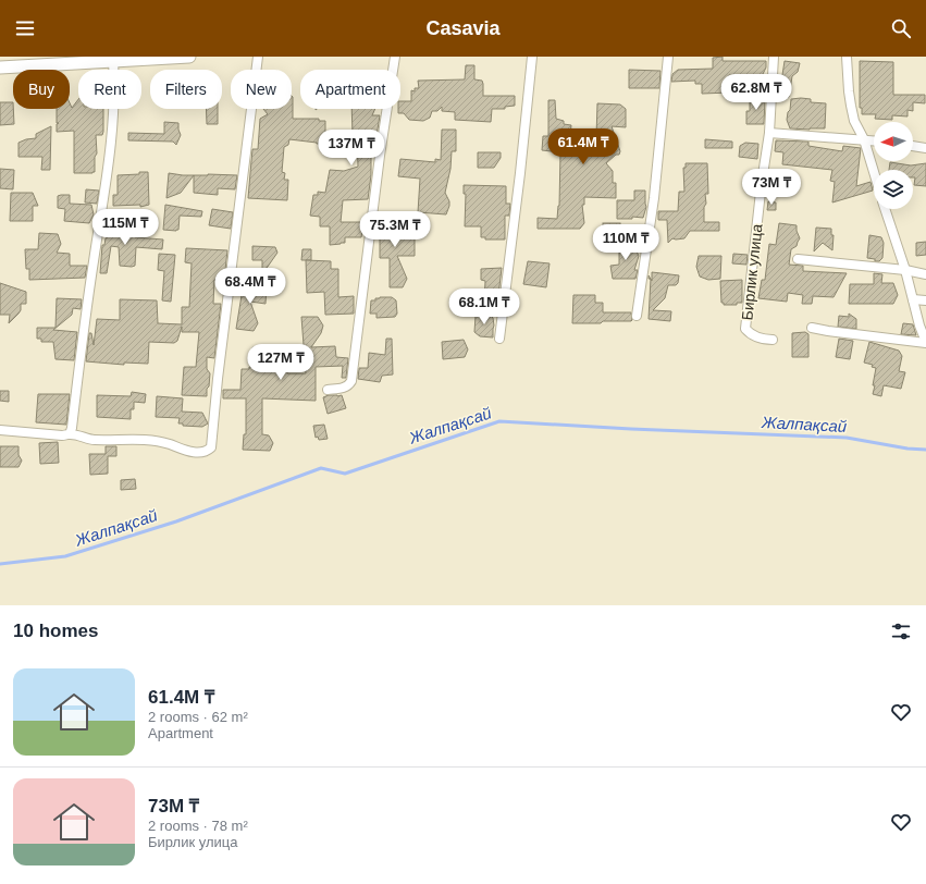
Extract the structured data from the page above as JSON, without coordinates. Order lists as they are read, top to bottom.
{
  "streets": {
    "street": ["Бирлик улица"]
  },
  "water": ["Жалпақсай"],
  "north": "left",
  "page": {
    "header": "Casavia",
    "chip": [
      "Buy",
      "Rent",
      "Filters",
      "New",
      "Apartment"
    ],
    "price": [
      "62.8M ₸",
      "61.4M ₸",
      "137M ₸",
      "73M ₸",
      "115M ₸",
      "75.3M ₸",
      "110M ₸",
      "68.4M ₸",
      "68.1M ₸",
      "127M ₸"
    ],
    "heading": "10 homes",
    "list": [
      {
        "name": "61.4M ₸",
        "note": "2 rooms · 62 m² · Apartment"
      },
      {
        "name": "73M ₸",
        "note": "2 rooms · 78 m² · Бирлик улица"
      }
    ]
  }
}
